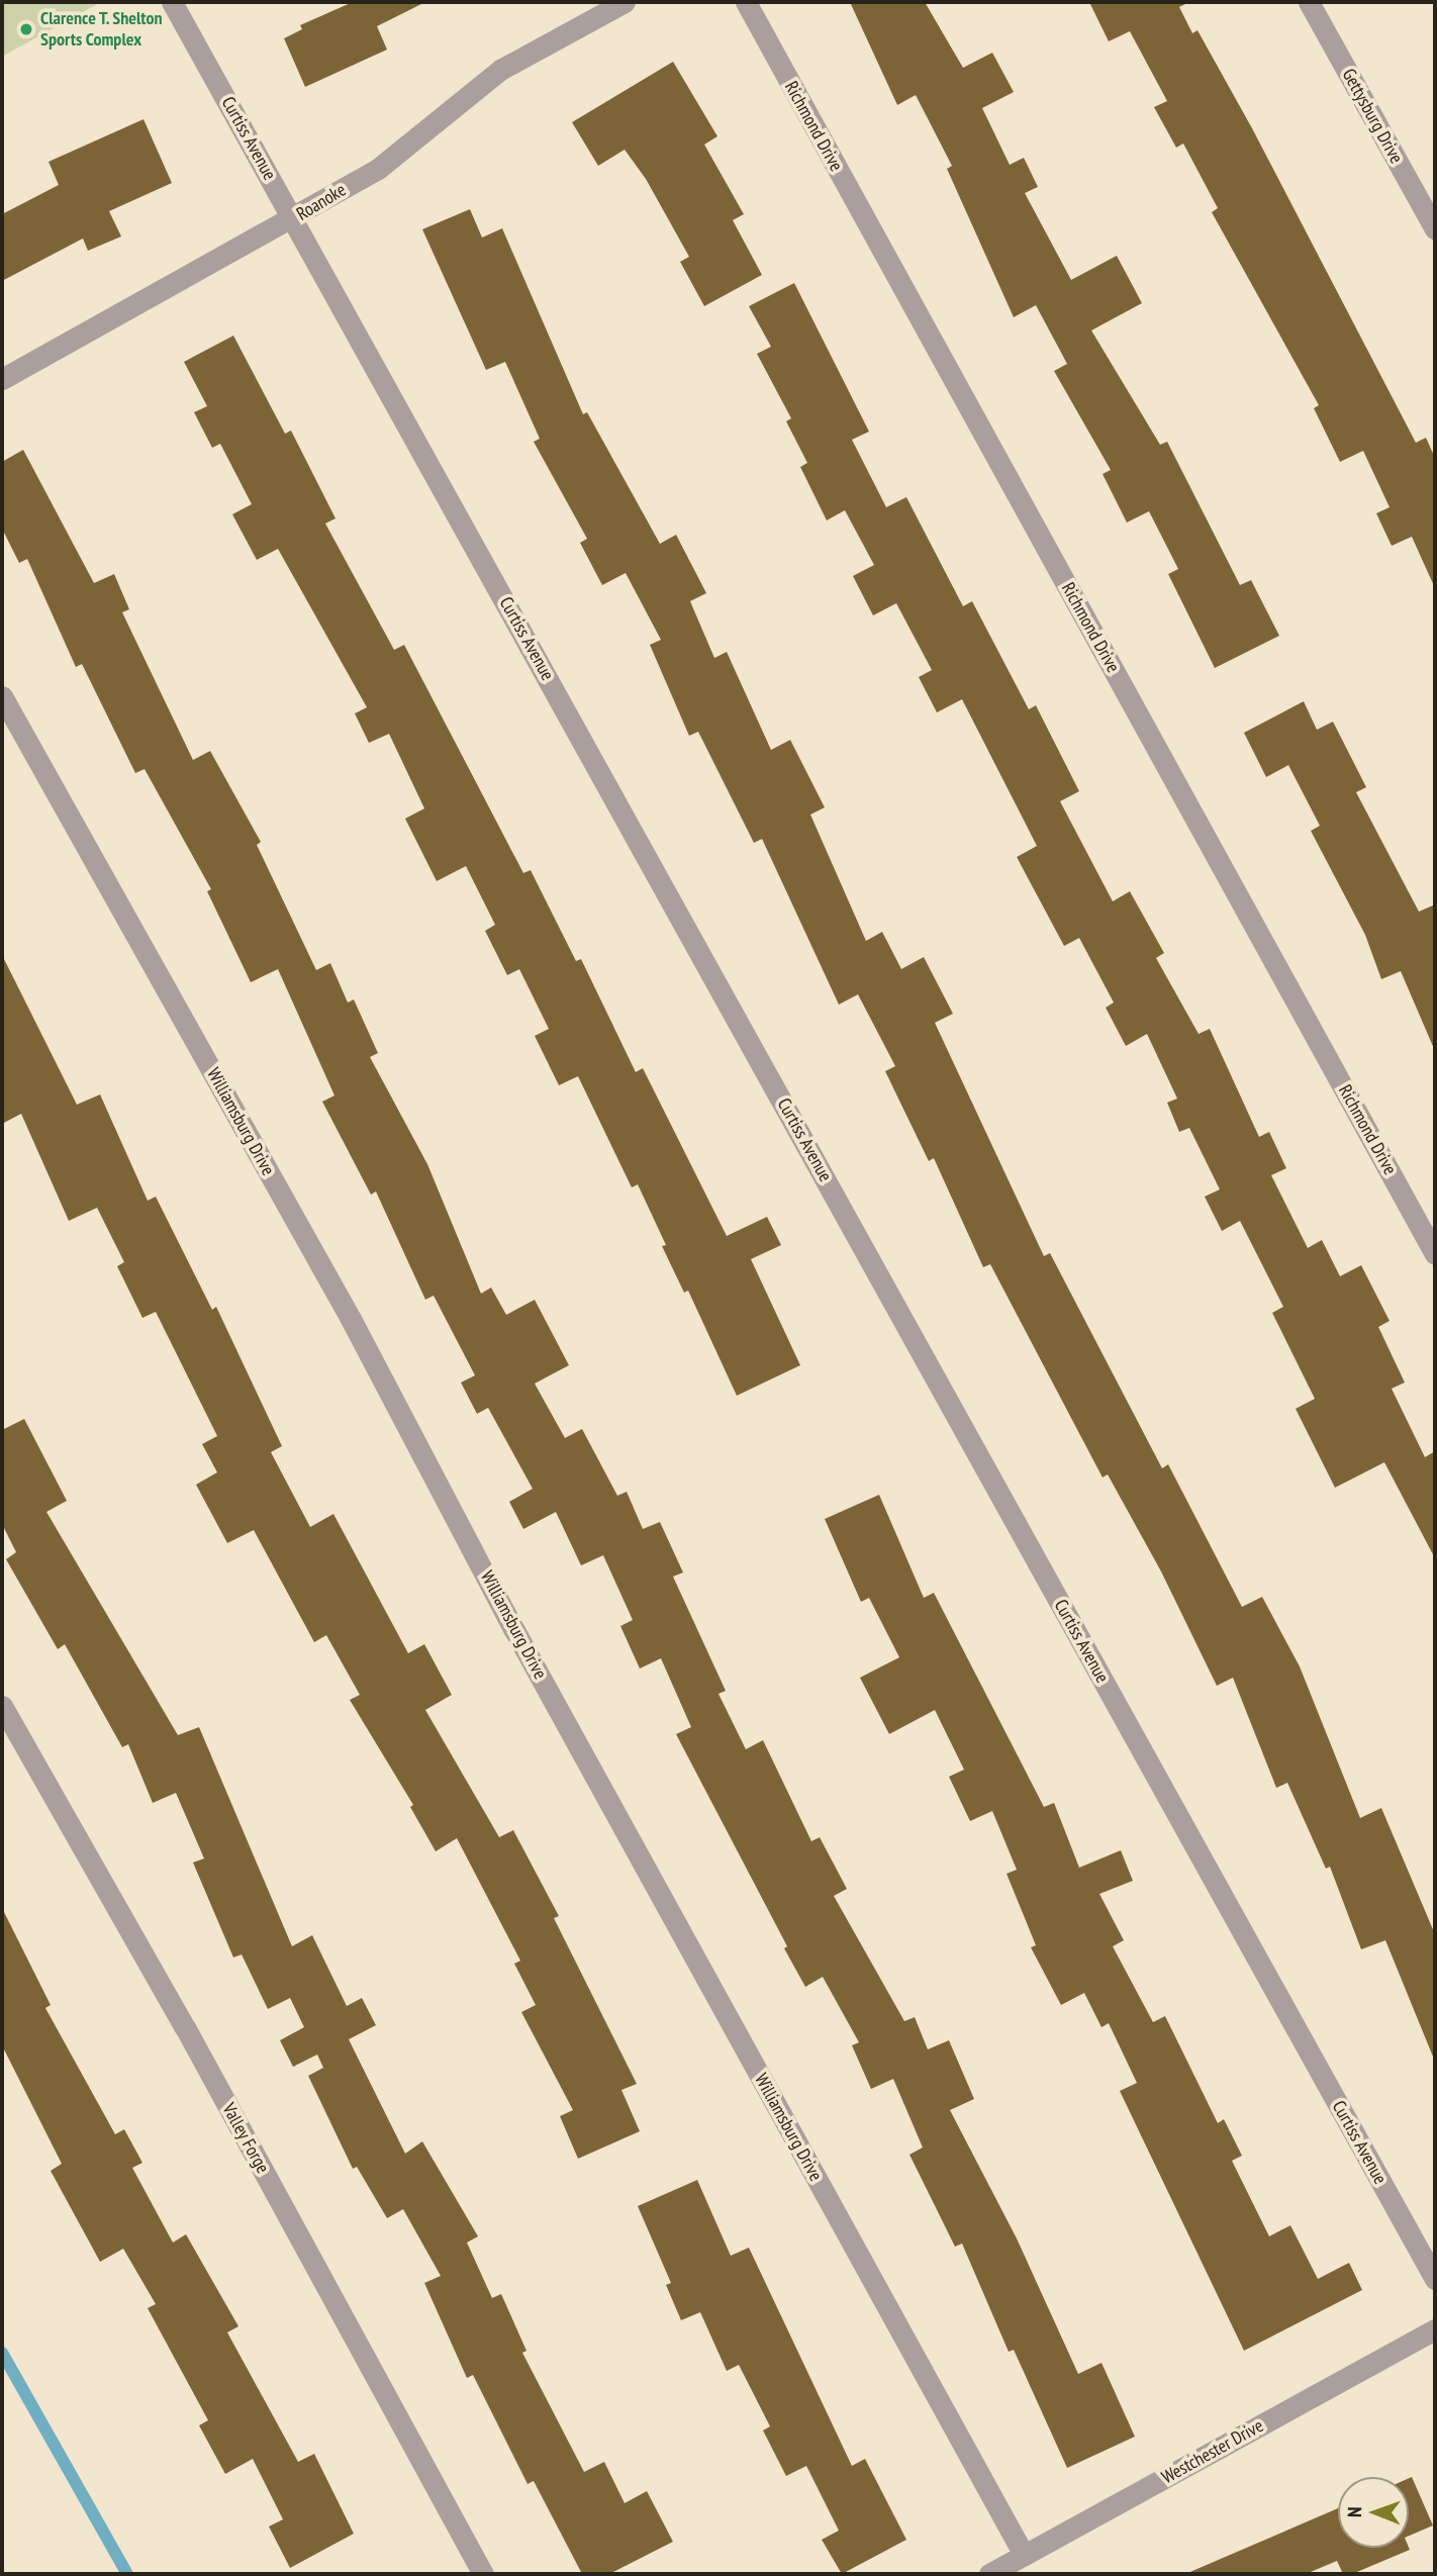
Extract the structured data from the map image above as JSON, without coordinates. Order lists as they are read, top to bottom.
{
  "streets": {
    "street": [
      "Gettysburg Drive",
      "Richmond Drive",
      "Curtiss Avenue",
      "Roanoke",
      "Williamsburg Drive",
      "Valley Forge",
      "Westchester Drive"
    ]
  },
  "crossings": [
    ["Curtiss Avenue", "Roanoke"],
    ["Williamsburg Drive", "Westchester Drive"]
  ],
  "places": ["Clarence T. Shelton Sports Complex"],
  "north": "left"
}
